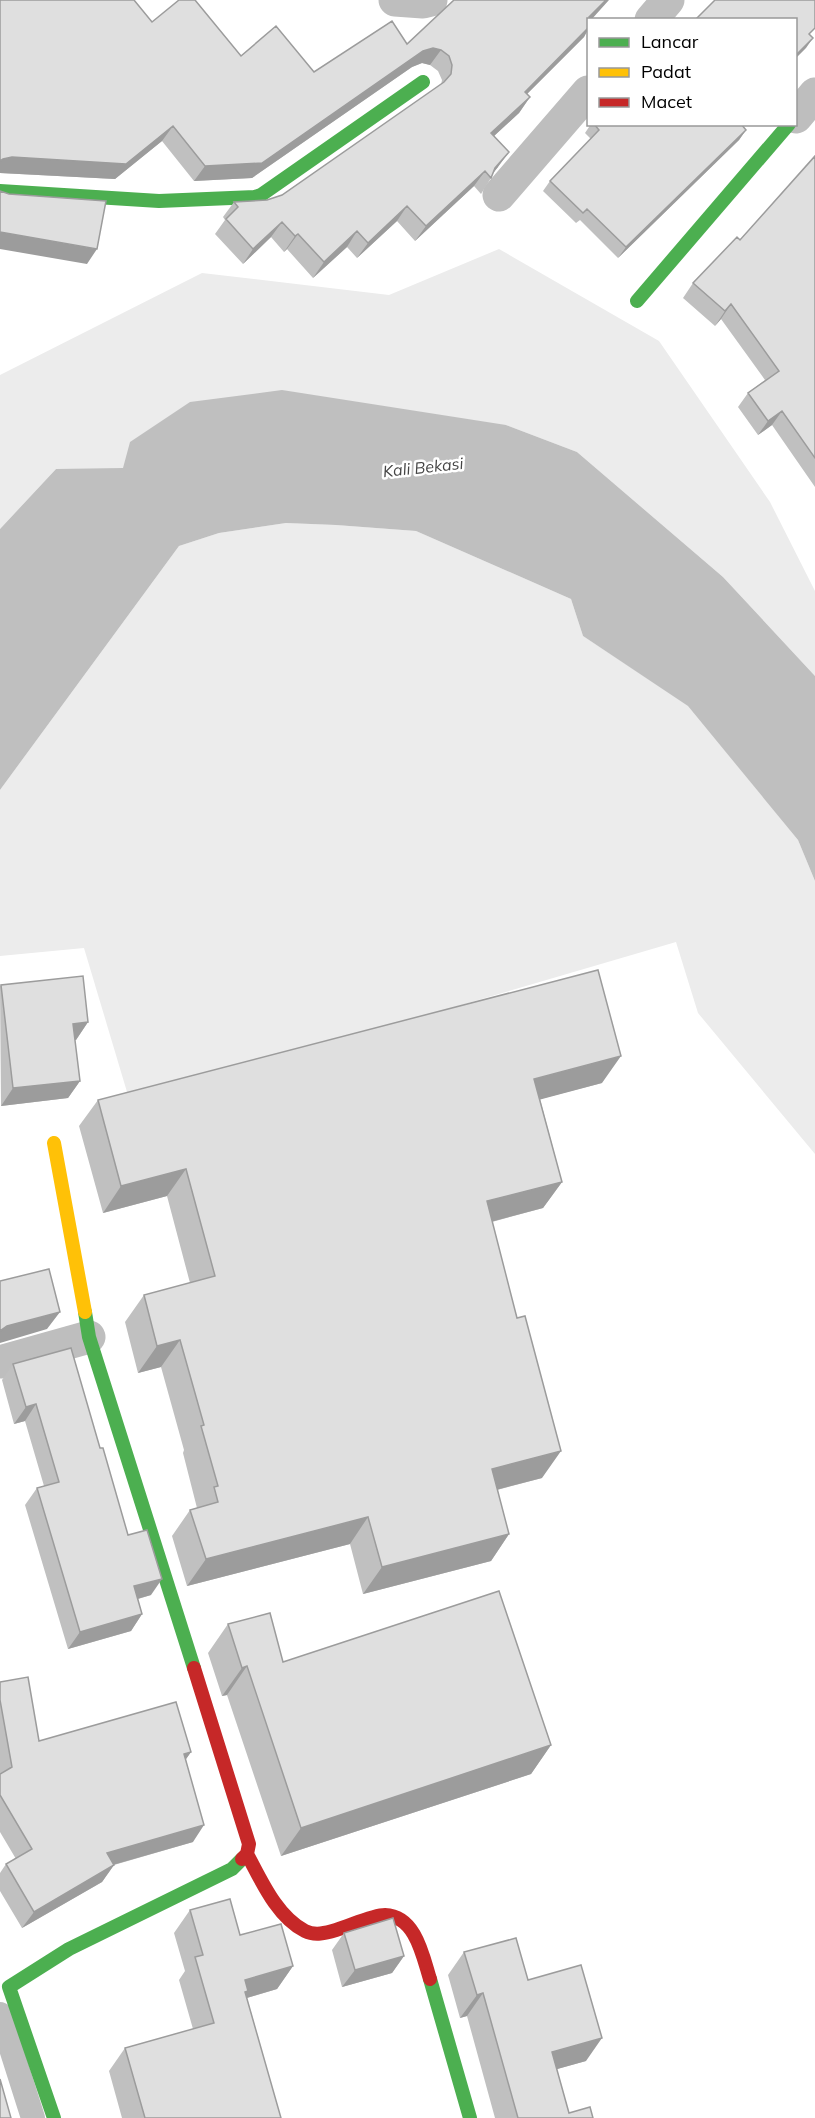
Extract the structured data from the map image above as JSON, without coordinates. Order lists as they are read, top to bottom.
{
  "water": ["Kali Bekasi"],
  "legend": ["Lancar", "Padat", "Macet"]
}
